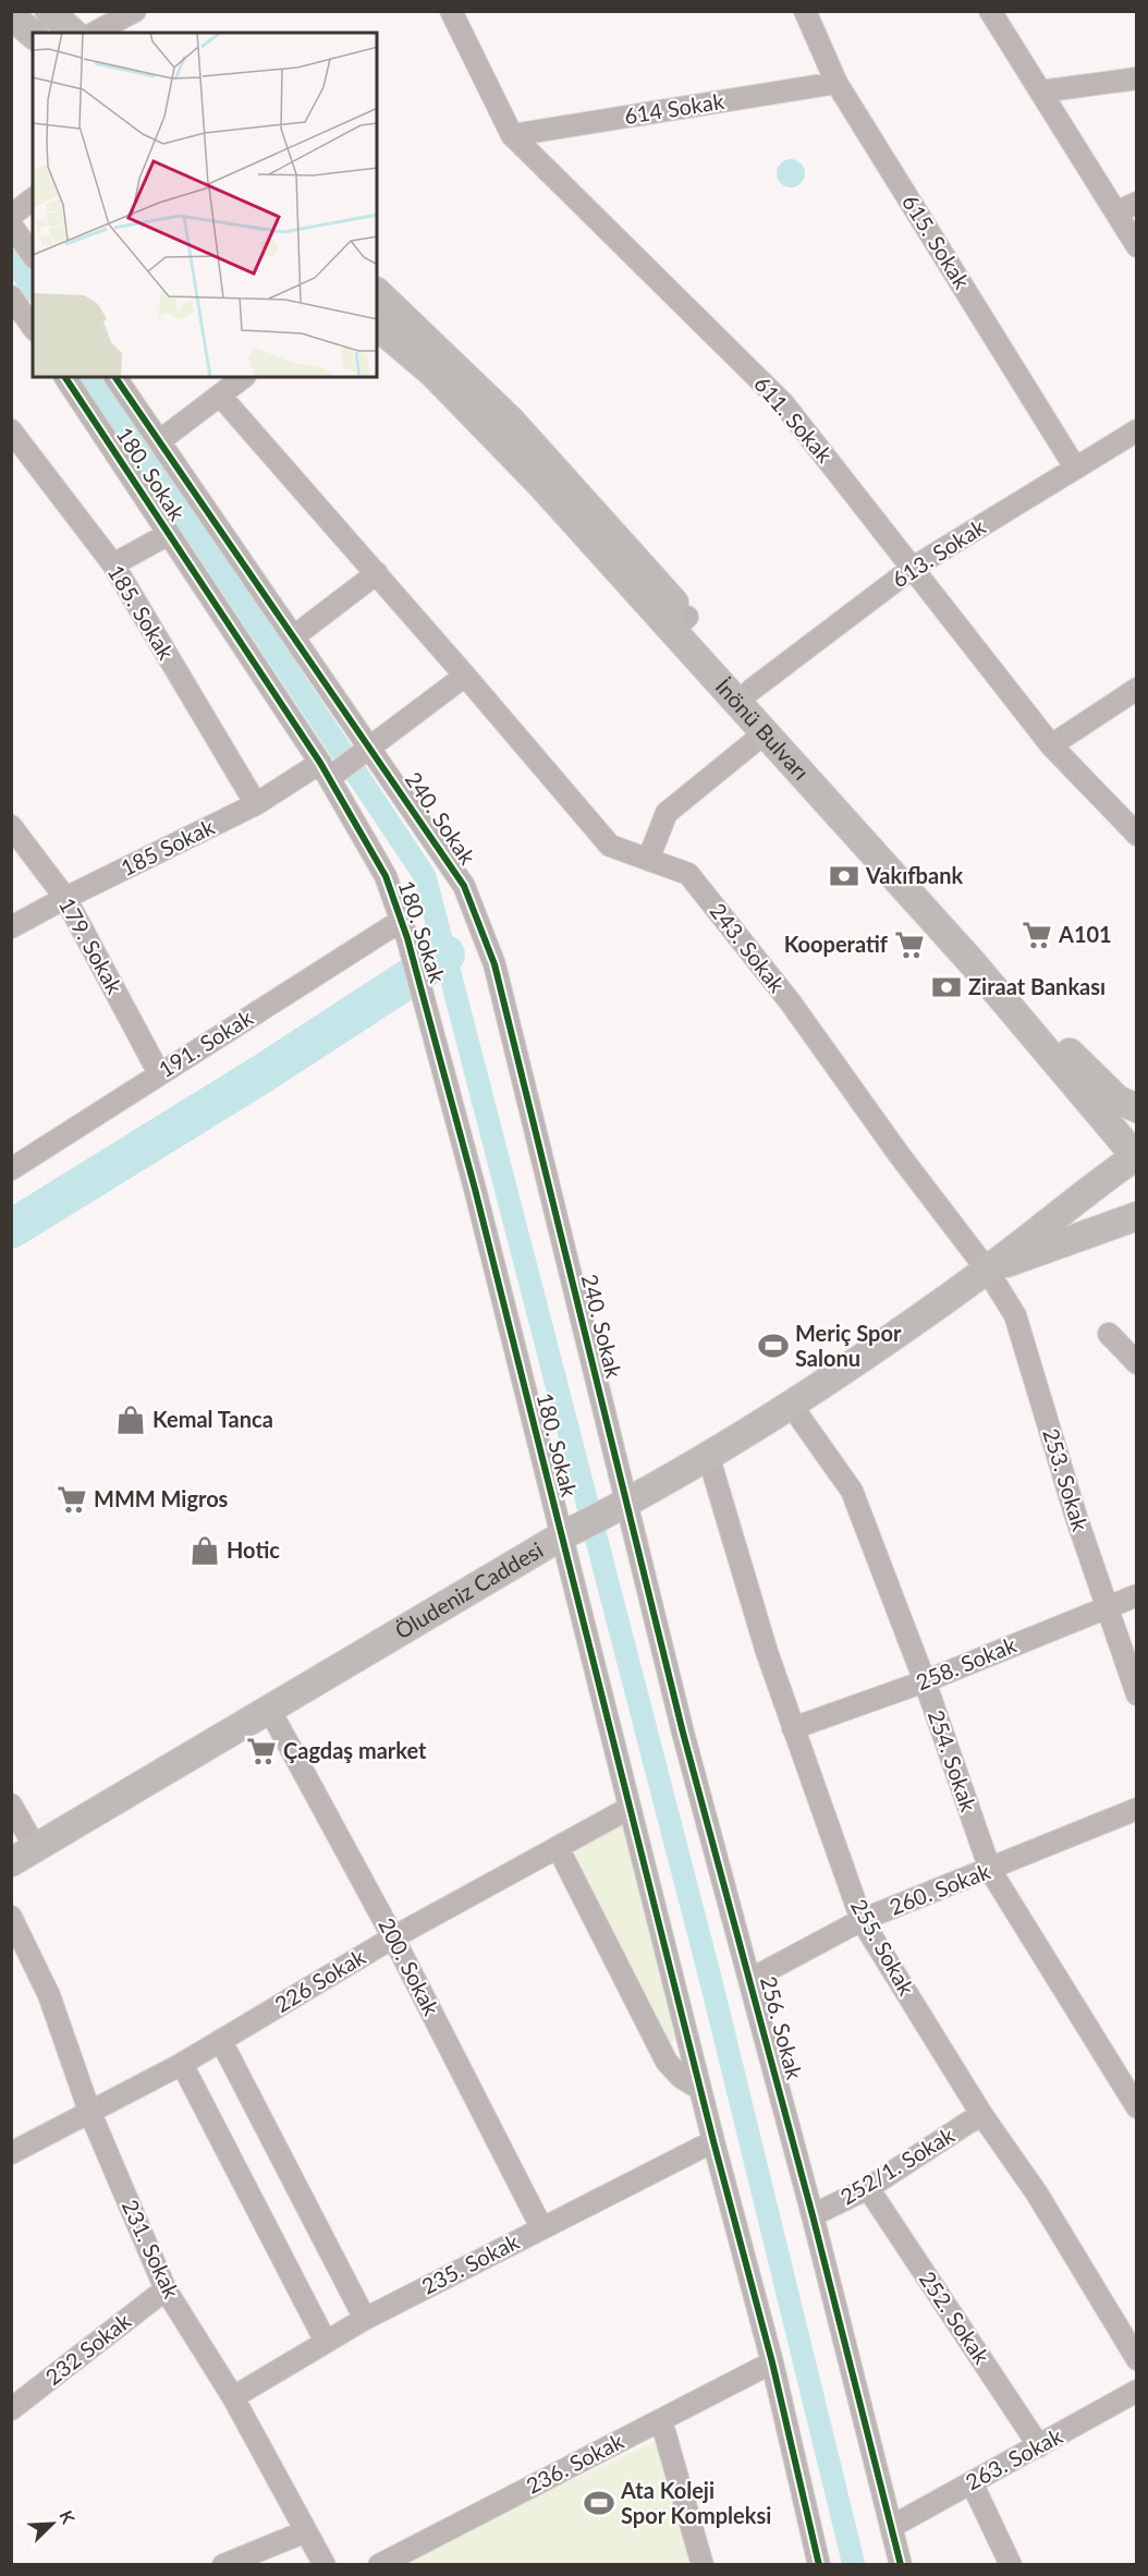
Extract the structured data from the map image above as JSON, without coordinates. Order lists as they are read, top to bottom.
{
  "streets": {
    "main road": ["İnönü Bulvarı", "Öludeniz Caddesi"],
    "street": [
      "614 Sokak",
      "615. Sokak",
      "611. Sokak",
      "180. Sokak",
      "613. Sokak",
      "185. Sokak",
      "240. Sokak",
      "185 Sokak",
      "179. Sokak",
      "243. Sokak",
      "191. Sokak",
      "253. Sokak",
      "258. Sokak",
      "254. Sokak",
      "260. Sokak",
      "255. Sokak",
      "200. Sokak",
      "226 Sokak",
      "256. Sokak",
      "252/1. Sokak",
      "231. Sokak",
      "235. Sokak",
      "252. Sokak",
      "232 Sokak",
      "263. Sokak",
      "236. Sokak"
    ]
  },
  "crossings": [
    ["614 Sokak", "615. Sokak"],
    ["614 Sokak", "611. Sokak"],
    ["615. Sokak", "613. Sokak"],
    ["611. Sokak", "613. Sokak"],
    ["180. Sokak", "185 Sokak"],
    ["180. Sokak", "191. Sokak"],
    ["180. Sokak", "Öludeniz Caddesi"],
    ["613. Sokak", "İnönü Bulvarı"],
    ["185. Sokak", "185 Sokak"],
    ["240. Sokak", "185 Sokak"],
    ["240. Sokak", "Öludeniz Caddesi"],
    ["240. Sokak", "256. Sokak"],
    ["185 Sokak", "179. Sokak"],
    ["185 Sokak", "243. Sokak"],
    ["179. Sokak", "191. Sokak"],
    ["243. Sokak", "253. Sokak"],
    ["243. Sokak", "Öludeniz Caddesi"],
    ["253. Sokak", "Öludeniz Caddesi"],
    ["253. Sokak", "258. Sokak"],
    ["Öludeniz Caddesi", "254. Sokak"],
    ["Öludeniz Caddesi", "255. Sokak"],
    ["Öludeniz Caddesi", "200. Sokak"],
    ["Öludeniz Caddesi", "256. Sokak"],
    ["258. Sokak", "254. Sokak"],
    ["258. Sokak", "255. Sokak"],
    ["254. Sokak", "260. Sokak"],
    ["260. Sokak", "255. Sokak"],
    ["260. Sokak", "256. Sokak"],
    ["255. Sokak", "252/1. Sokak"],
    ["200. Sokak", "226 Sokak"],
    ["200. Sokak", "235. Sokak"],
    ["226 Sokak", "231. Sokak"],
    ["256. Sokak", "252/1. Sokak"],
    ["256. Sokak", "263. Sokak"],
    ["252/1. Sokak", "252. Sokak"],
    ["231. Sokak", "235. Sokak"],
    ["231. Sokak", "232 Sokak"],
    ["252. Sokak", "263. Sokak"]
  ],
  "places": {
    "bank": ["Vakıfbank", "Ziraat Bankası"],
    "supermarket": [
      "A101",
      "Kooperatif",
      "MMM Migros",
      "Çagdaş market"
    ],
    "sports": ["Meriç Spor Salonu", "Ata Koleji Spor Kompleksi"],
    "shop": ["Kemal Tanca", "Hotic"]
  },
  "north": "top right"
}
